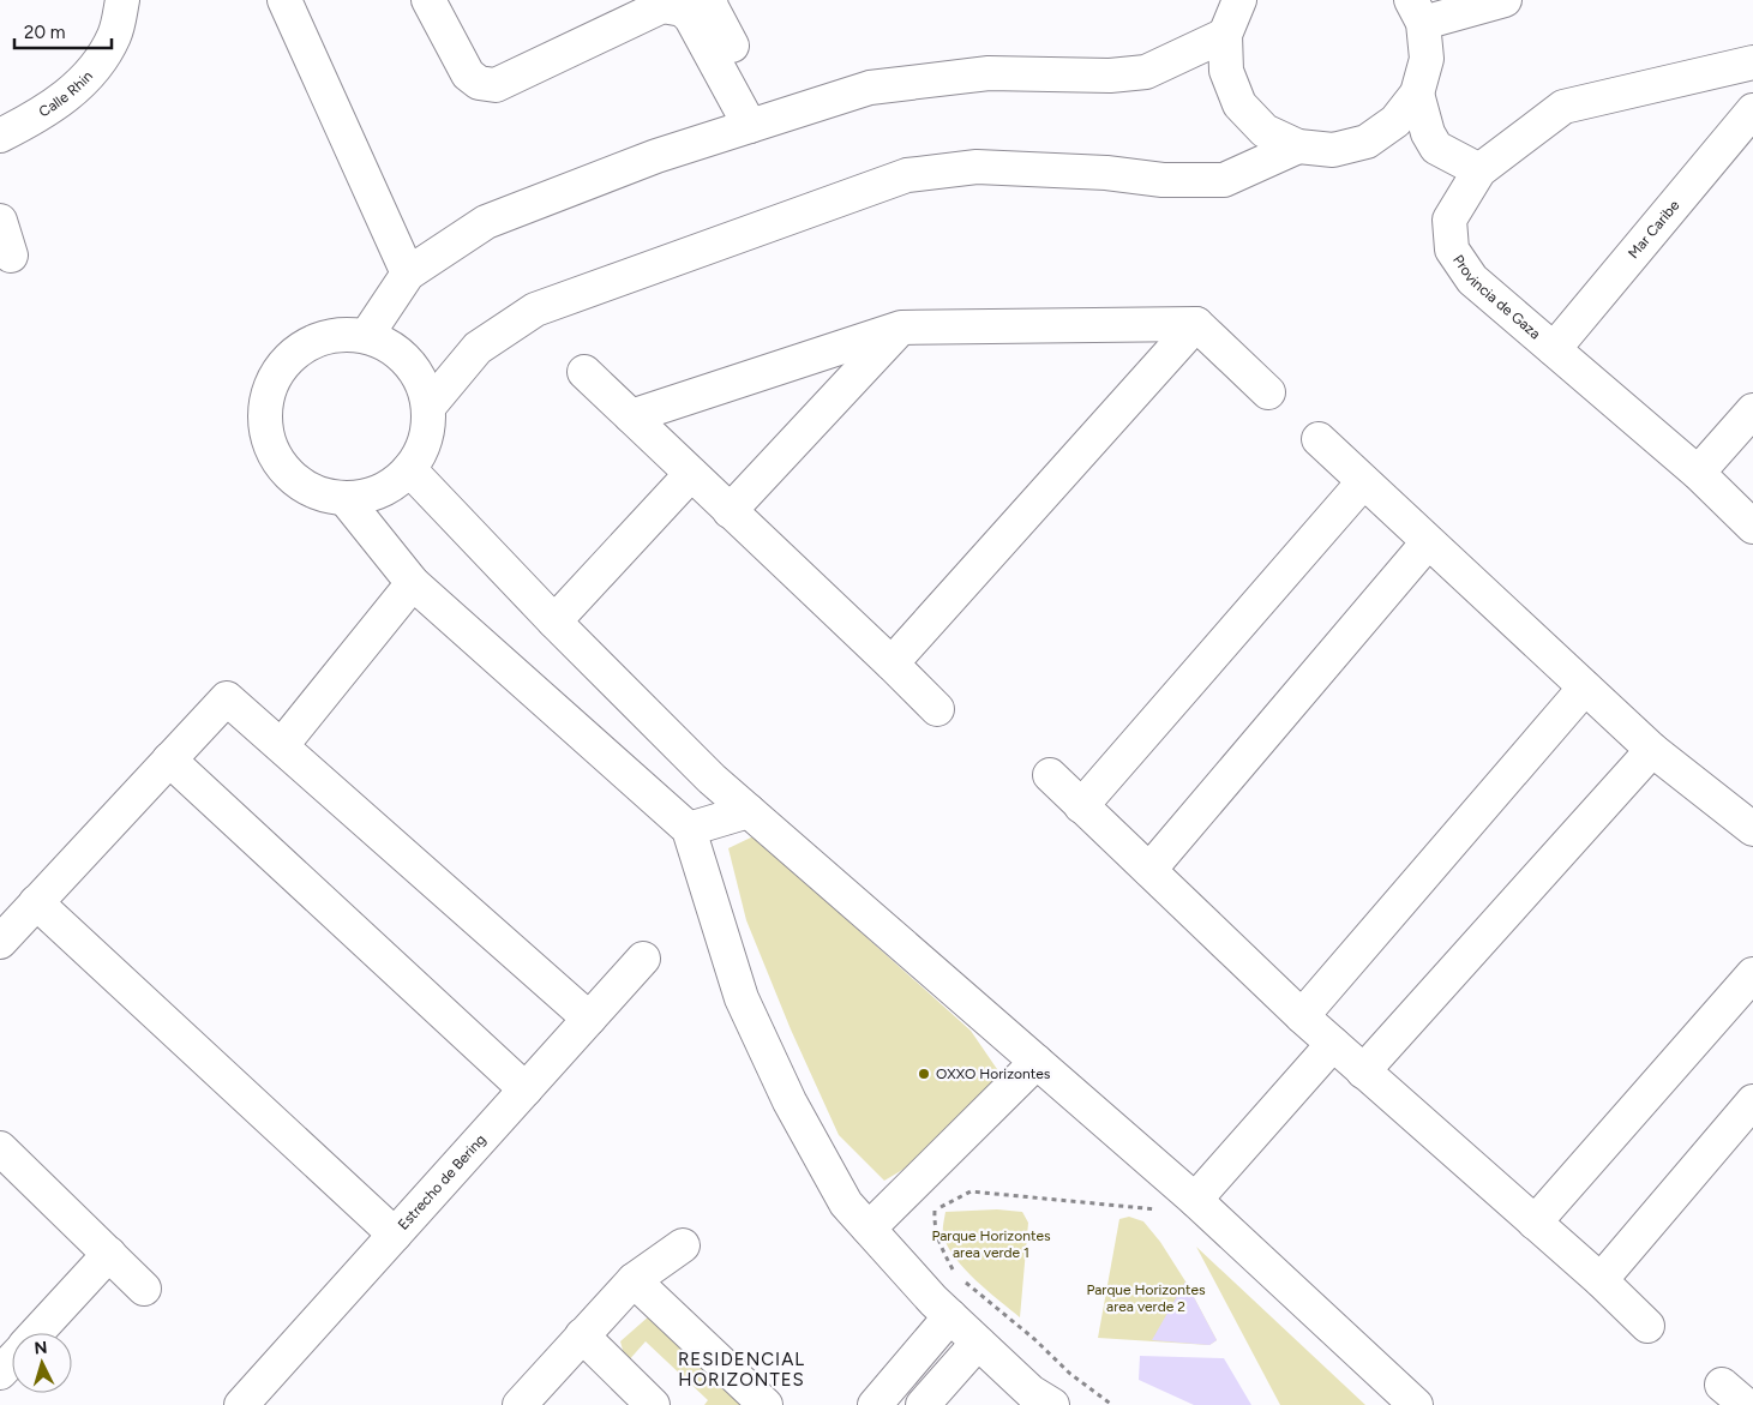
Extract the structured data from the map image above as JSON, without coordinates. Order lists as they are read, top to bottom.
{
  "streets": {
    "street": [
      "Calle Rhin",
      "Mar Caribe",
      "Provincia de Gaza",
      "Estrecho de Bering"
    ]
  },
  "crossings": [
    ["Mar Caribe", "Provincia de Gaza"]
  ],
  "districts": ["RESIDENCIAL HORIZONTES"],
  "parks": ["Parque Horizontes area verde 1", "Parque Horizontes area verde 2"],
  "places": ["OXXO Horizontes"],
  "scale_bar": "20 m",
  "north": "top"
}
